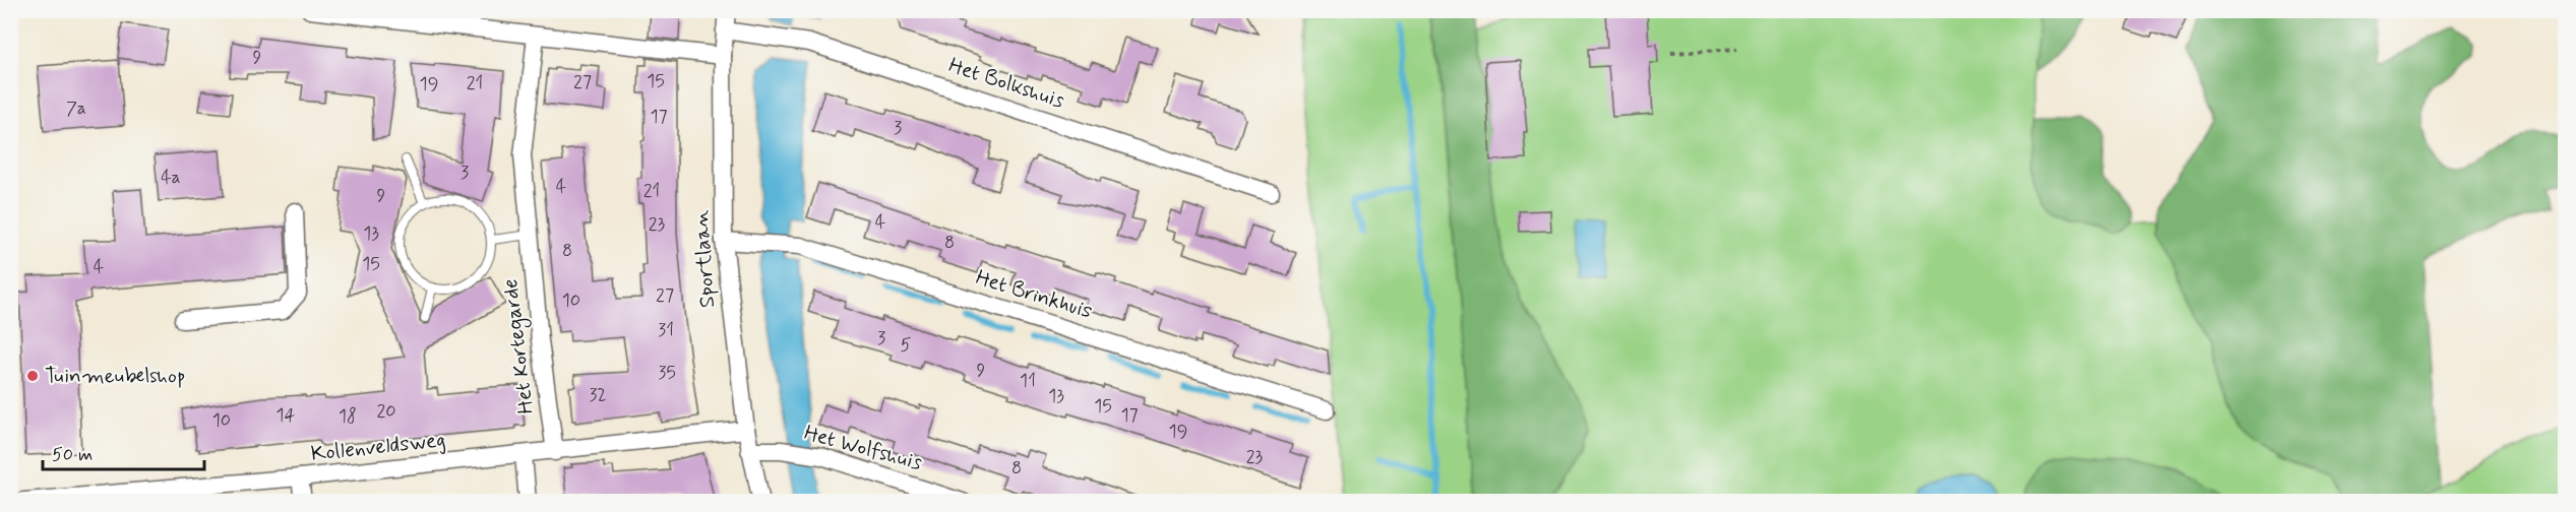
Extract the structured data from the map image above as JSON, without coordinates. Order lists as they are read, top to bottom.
{
  "streets": {
    "street": [
      "Het Bolkshuis",
      "Sportlaan",
      "Het Brinkhuis",
      "Het Kortegarde",
      "Kollenveldsweg",
      "Het Wolfshuis"
    ]
  },
  "crossings": [
    ["Het Bolkshuis", "Sportlaan"],
    ["Sportlaan", "Het Brinkhuis"],
    ["Sportlaan", "Kollenveldsweg"],
    ["Sportlaan", "Het Wolfshuis"],
    ["Het Kortegarde", "Kollenveldsweg"]
  ],
  "places": ["Tuinmeubelshop"],
  "house_numbers": [
    "9",
    "15",
    "27",
    "21",
    "19",
    "7a",
    "17",
    "3",
    "3",
    "4a",
    "4",
    "21",
    "9",
    "4",
    "23",
    "13",
    "8",
    "8",
    "15",
    "4",
    "27",
    "10",
    "31",
    "3",
    "5",
    "9",
    "35",
    "11",
    "32",
    "13",
    "15",
    "20",
    "14",
    "17",
    "18",
    "10",
    "19",
    "23",
    "8"
  ],
  "scale_bar": "50 m"
}
